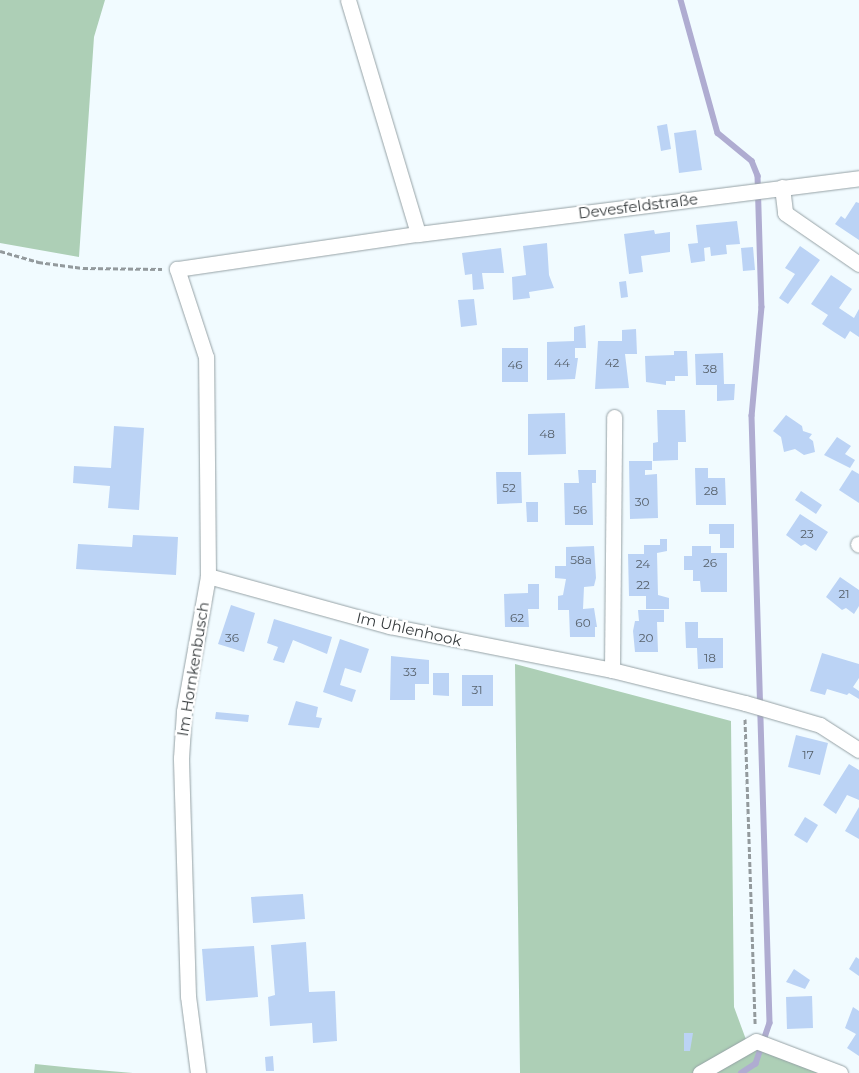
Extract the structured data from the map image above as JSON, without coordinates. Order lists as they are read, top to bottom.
{
  "streets": {
    "street": ["Devesfeldstraße", "Im Uhlenhook", "Im Hornkenbusch"]
  },
  "crossings": [
    ["Devesfeldstraße", "Im Hornkenbusch"],
    ["Im Uhlenhook", "Im Hornkenbusch"]
  ],
  "house_numbers": [
    "44",
    "42",
    "46",
    "38",
    "48",
    "52",
    "28",
    "30",
    "56",
    "23",
    "58a",
    "26",
    "24",
    "22",
    "21",
    "62",
    "60",
    "36",
    "20",
    "18",
    "33",
    "31",
    "17"
  ]
}
